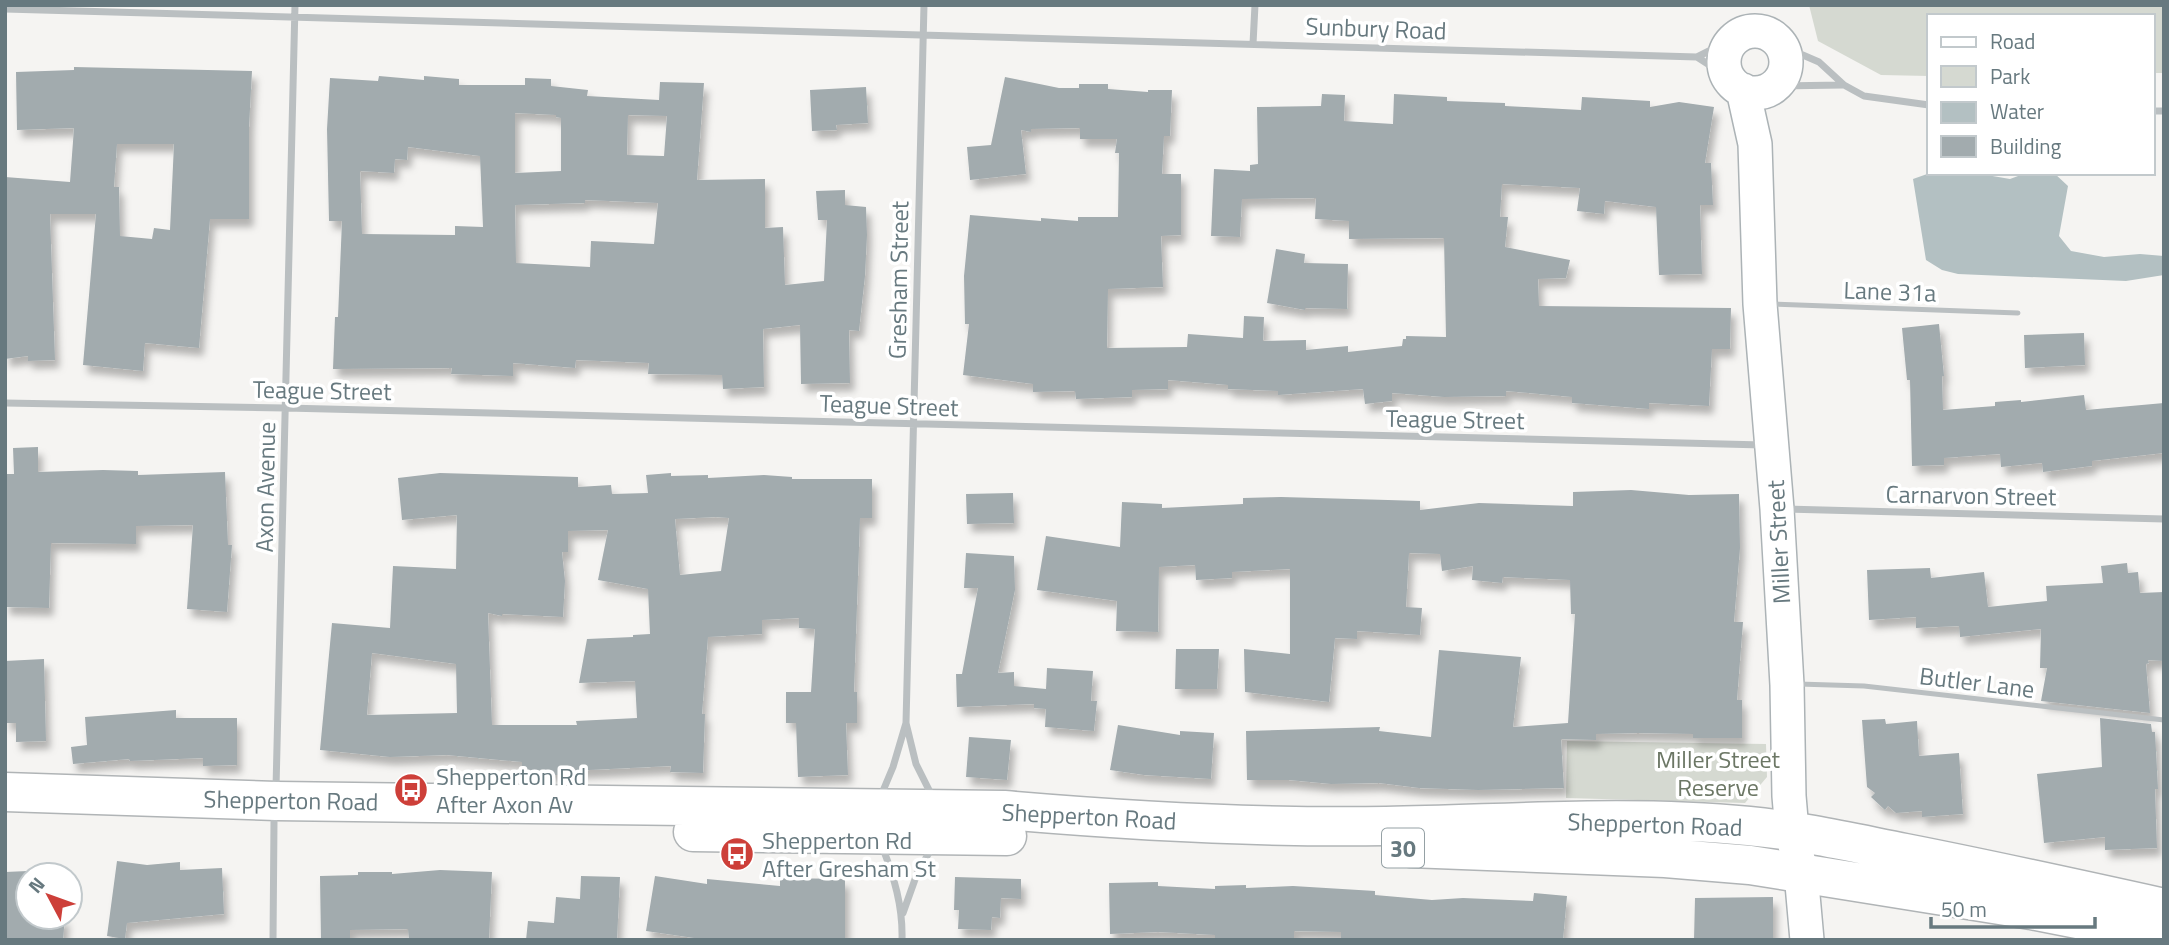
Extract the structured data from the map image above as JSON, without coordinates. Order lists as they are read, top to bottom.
{
  "streets": {
    "highway": ["Shepperton Road", "30"],
    "main road": ["Miller Street"],
    "street": [
      "Sunbury Road",
      "Gresham Street",
      "Teague Street",
      "Axon Avenue",
      "Carnarvon Street"
    ],
    "lane": ["Lane 31a", "Butler Lane"]
  },
  "crossings": [
    ["Sunbury Road", "Gresham Street"],
    ["Sunbury Road", "Axon Avenue"],
    ["Gresham Street", "Teague Street"],
    ["Gresham Street", "Shepperton Road"],
    ["Lane 31a", "Miller Street"],
    ["Teague Street", "Axon Avenue"],
    ["Teague Street", "Miller Street"],
    ["Axon Avenue", "Shepperton Road"],
    ["Carnarvon Street", "Miller Street"],
    ["Miller Street", "Butler Lane"],
    ["Miller Street", "Shepperton Road"]
  ],
  "parks": ["Miller Street Reserve"],
  "places": {
    "bus stop": ["Shepperton Rd After Axon Av", "Shepperton Rd After Gresham St"]
  },
  "legend": [
    "Road",
    "Park",
    "Water",
    "Building"
  ],
  "scale_bar": "50 m",
  "north": "top left"
}
